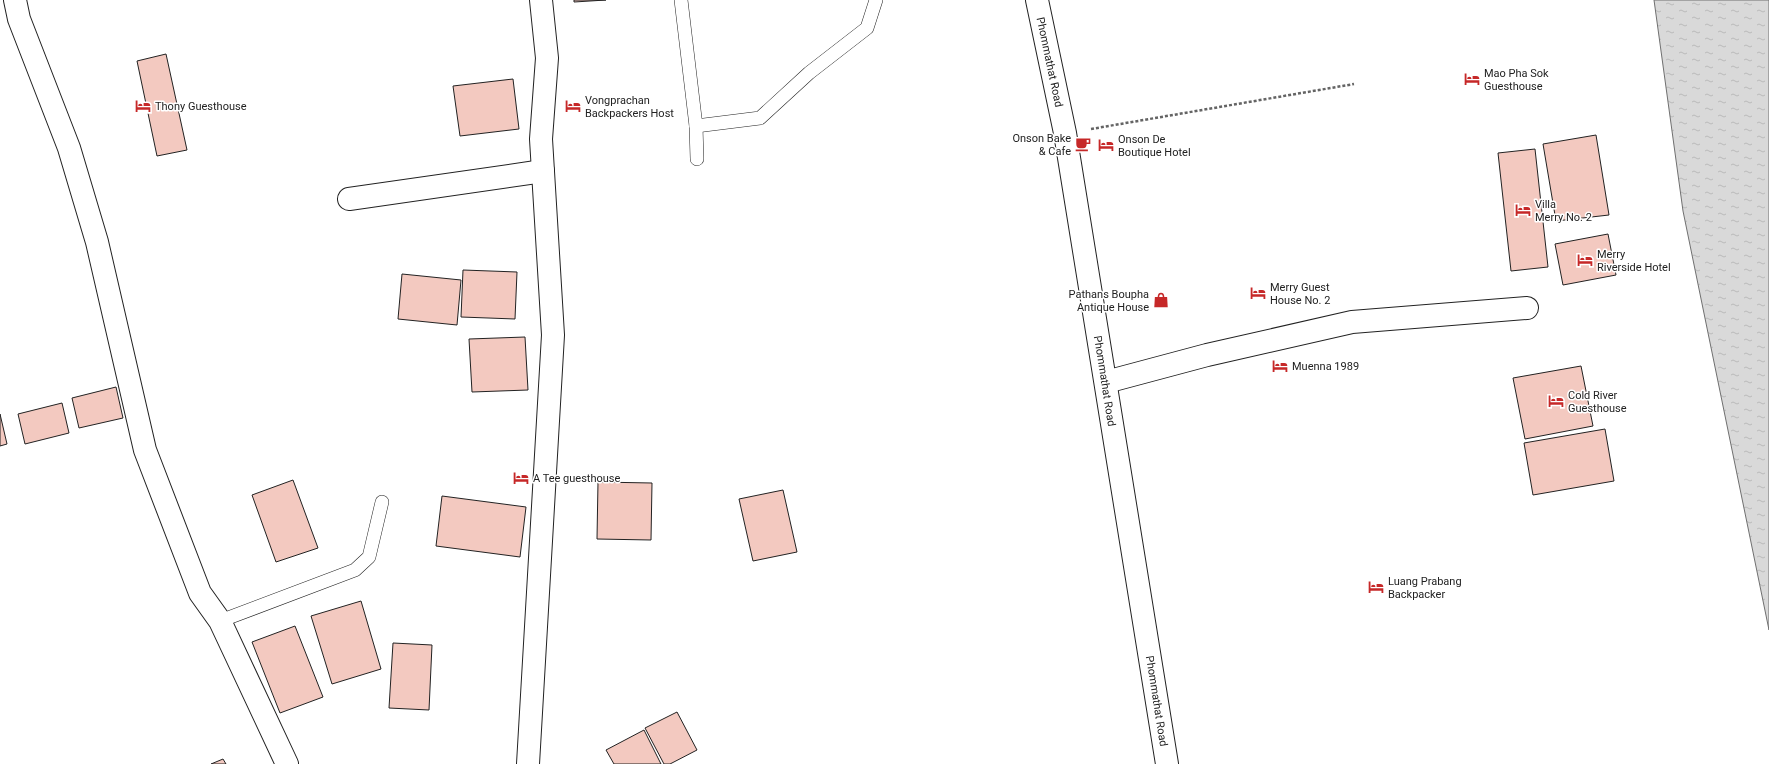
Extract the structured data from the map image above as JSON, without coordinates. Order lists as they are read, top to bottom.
{
  "streets": {
    "street": ["Phommathat Road"]
  },
  "places": {
    "hotel": [
      "Mao Pha Sok Guesthouse",
      "Thony Guesthouse",
      "Vongprachan Backpackers Host",
      "Onson De Boutique Hotel",
      "Villa Merry No. 2",
      "Merry Riverside Hotel",
      "Merry Guest House No. 2",
      "Muenna 1989",
      "Cold River Guesthouse",
      "A Tee guesthouse",
      "Luang Prabang Backpacker"
    ],
    "cafe": ["Onson Bake & Cafe"],
    "shop": ["Pathans Boupha Antique House"]
  }
}
